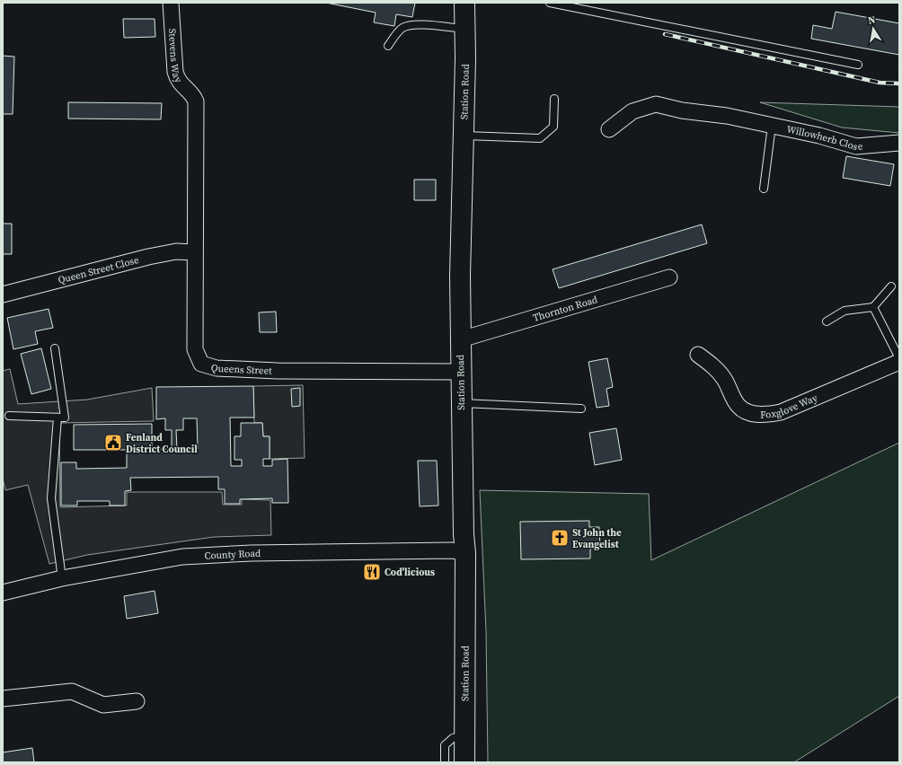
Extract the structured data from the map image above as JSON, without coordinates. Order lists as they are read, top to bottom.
{
  "streets": {
    "main road": ["Station Road"],
    "street": [
      "Stevens Way",
      "Willowherb Close",
      "Queen Street Close",
      "Thornton Road",
      "Queens Street",
      "Foxglove Way",
      "County Road"
    ]
  },
  "crossings": [
    ["Stevens Way", "Queens Street"],
    ["Station Road", "Thornton Road"],
    ["Station Road", "Queens Street"],
    ["Station Road", "County Road"],
    ["Queen Street Close", "Queens Street"]
  ],
  "places": {
    "public building": ["Fenland District Council"],
    "church": ["St John the Evangelist"],
    "restaurant": ["Cod'licious"]
  },
  "north": "top"
}
